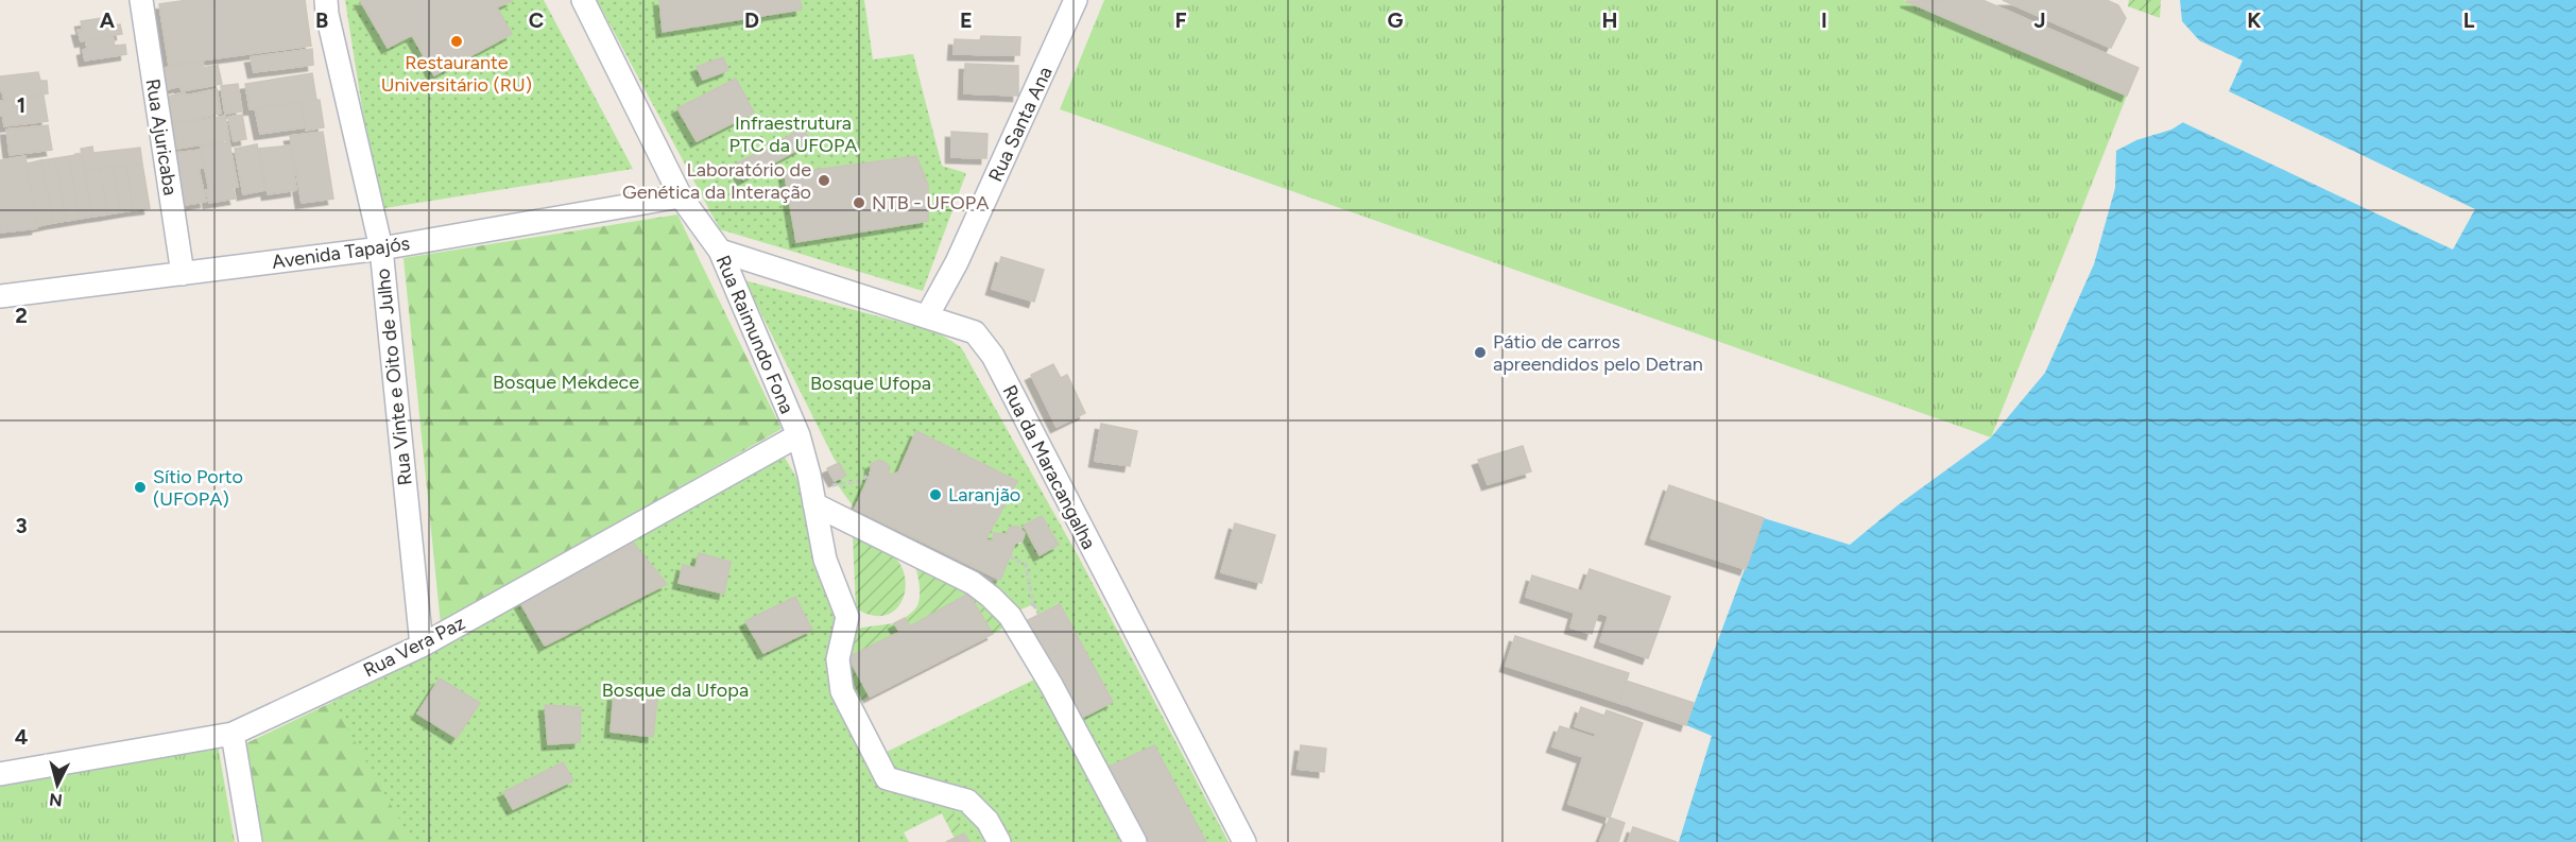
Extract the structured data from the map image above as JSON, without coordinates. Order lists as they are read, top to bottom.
{
  "streets": {
    "street": [
      "Rua Santa Ana",
      "Rua Ajuricaba",
      "Avenida Tapajós",
      "Rua Raimundo Fona",
      "Rua Vinte e Oito de Julho",
      "Rua da Maracangalha",
      "Rua Vera Paz"
    ]
  },
  "crossings": [
    ["Rua Santa Ana", "Rua da Maracangalha"],
    ["Rua Ajuricaba", "Avenida Tapajós"],
    ["Avenida Tapajós", "Rua Raimundo Fona"],
    ["Avenida Tapajós", "Rua Vinte e Oito de Julho"],
    ["Rua Raimundo Fona", "Rua da Maracangalha"],
    ["Rua Raimundo Fona", "Rua Vera Paz"],
    ["Rua Vinte e Oito de Julho", "Rua Vera Paz"]
  ],
  "parks": [
    "Infraestrutura PTC da UFOPA",
    "Bosque Mekdece",
    "Bosque Ufopa",
    "Bosque da Ufopa"
  ],
  "places": [
    "Restaurante Universitário (RU)",
    "Laboratório de Genética da Interação",
    "NTB - UFOPA",
    "Pátio de carros apreendidos pelo Detran",
    "Sítio Porto (UFOPA)",
    "Laranjão"
  ],
  "north": "bottom",
  "grid": {
    "columns": [
      "A",
      "B",
      "C",
      "D",
      "E",
      "F",
      "G",
      "H",
      "I",
      "J",
      "K",
      "L"
    ],
    "rows": [
      "1",
      "2",
      "3",
      "4"
    ]
  }
}
